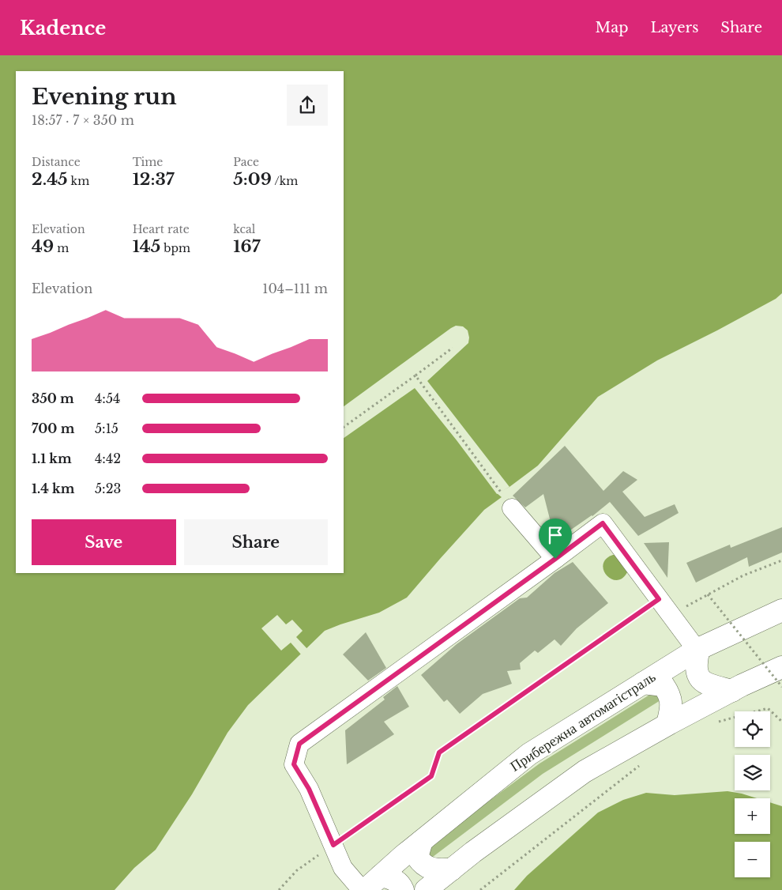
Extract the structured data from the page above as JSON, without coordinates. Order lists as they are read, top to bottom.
{
  "streets": {
    "main road": ["Прибережна автомагістраль"]
  },
  "page": {
    "header": "Kadence",
    "nav": ["Map", "Layers", "Share"],
    "heading": ["Evening run", "18:57 · 7 × 350 m"],
    "stats": [
      ["Distance", "2.45 km"],
      ["Time", "12:37"],
      ["Pace", "5:09 /km"],
      ["Elevation", "49 m"],
      ["Heart rate", "145 bpm"],
      ["kcal", "167"]
    ],
    "chart": ["Elevation", "104–111 m"],
    "list": [
      {
        "name": "350 m",
        "note": "4:54"
      },
      {
        "name": "700 m",
        "note": "5:15"
      },
      {
        "name": "1.1 km",
        "note": "4:42"
      },
      {
        "name": "1.4 km",
        "note": "5:23"
      }
    ],
    "buttons": ["Save", "Share"],
    "map_buttons": ["+", "−"]
  }
}
